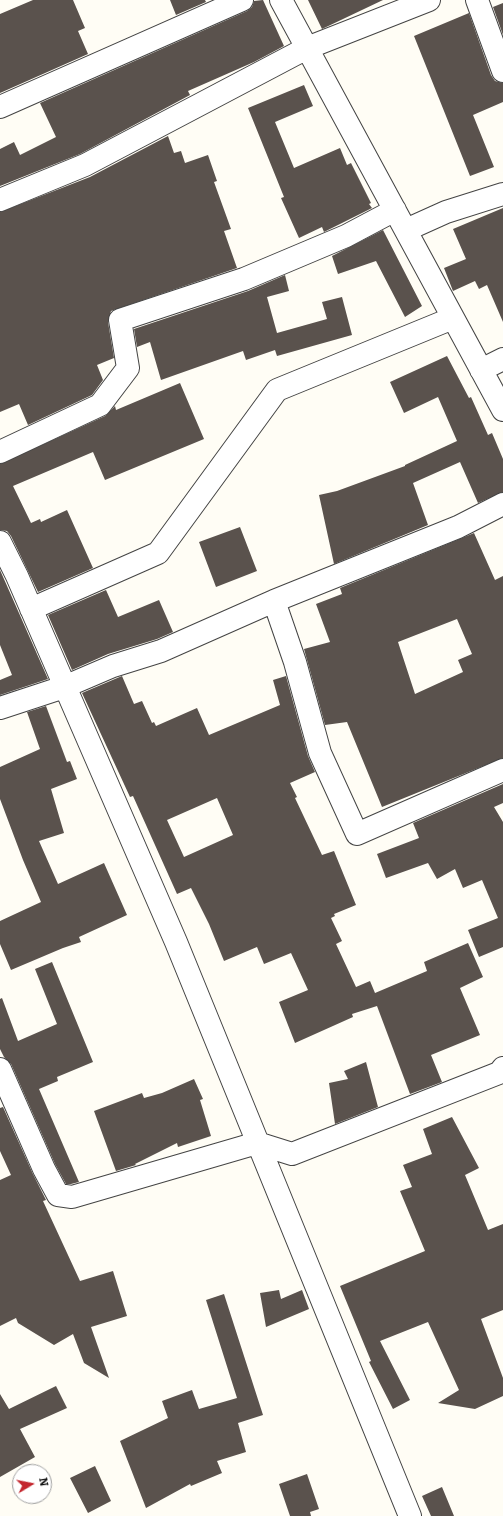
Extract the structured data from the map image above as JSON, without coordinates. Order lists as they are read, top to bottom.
{
  "north": "right"
}
